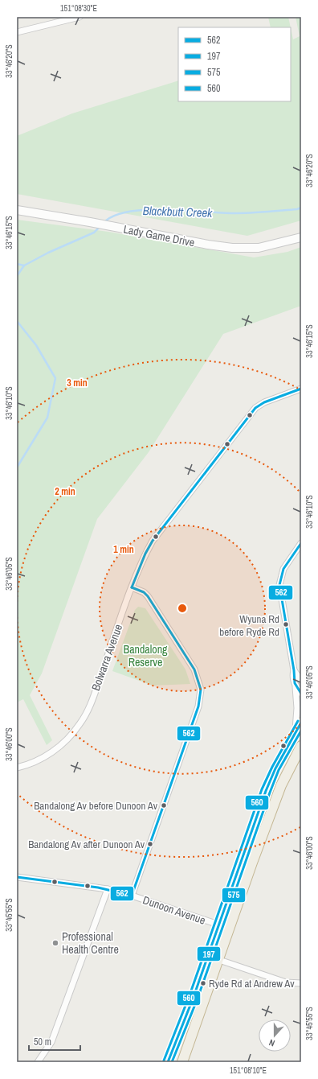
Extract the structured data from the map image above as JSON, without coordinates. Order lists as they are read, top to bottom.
{
  "streets": {
    "main road": ["Lady Game Drive"],
    "street": ["Bolwarra Avenue", "Dunoon Avenue"]
  },
  "water": ["Blackbutt Creek"],
  "parks": ["Bandalong Reserve"],
  "places": [
    "Wyuna Rd before Ryde Rd",
    "Bandalong Av before Dunoon Av",
    "Bandalong Av after Dunoon Av",
    "Professional Health Centre",
    "Ryde Rd at Andrew Av"
  ],
  "lines": [
    "transit line 562",
    "transit line 560",
    "transit line 197",
    "transit line 575"
  ],
  "legend": [
    "562",
    "197",
    "575",
    "560"
  ],
  "scale_bar": "50 m",
  "north": "bottom",
  "coordinates": [
    "151°08'30\"E",
    "33°46'20\"S",
    "33°46'15\"S",
    "33°46'10\"S",
    "33°46'05\"S",
    "33°46'00\"S",
    "33°45'55\"S",
    "151°08'10\"E"
  ],
  "rings": ["3 min", "2 min", "1 min"]
}
